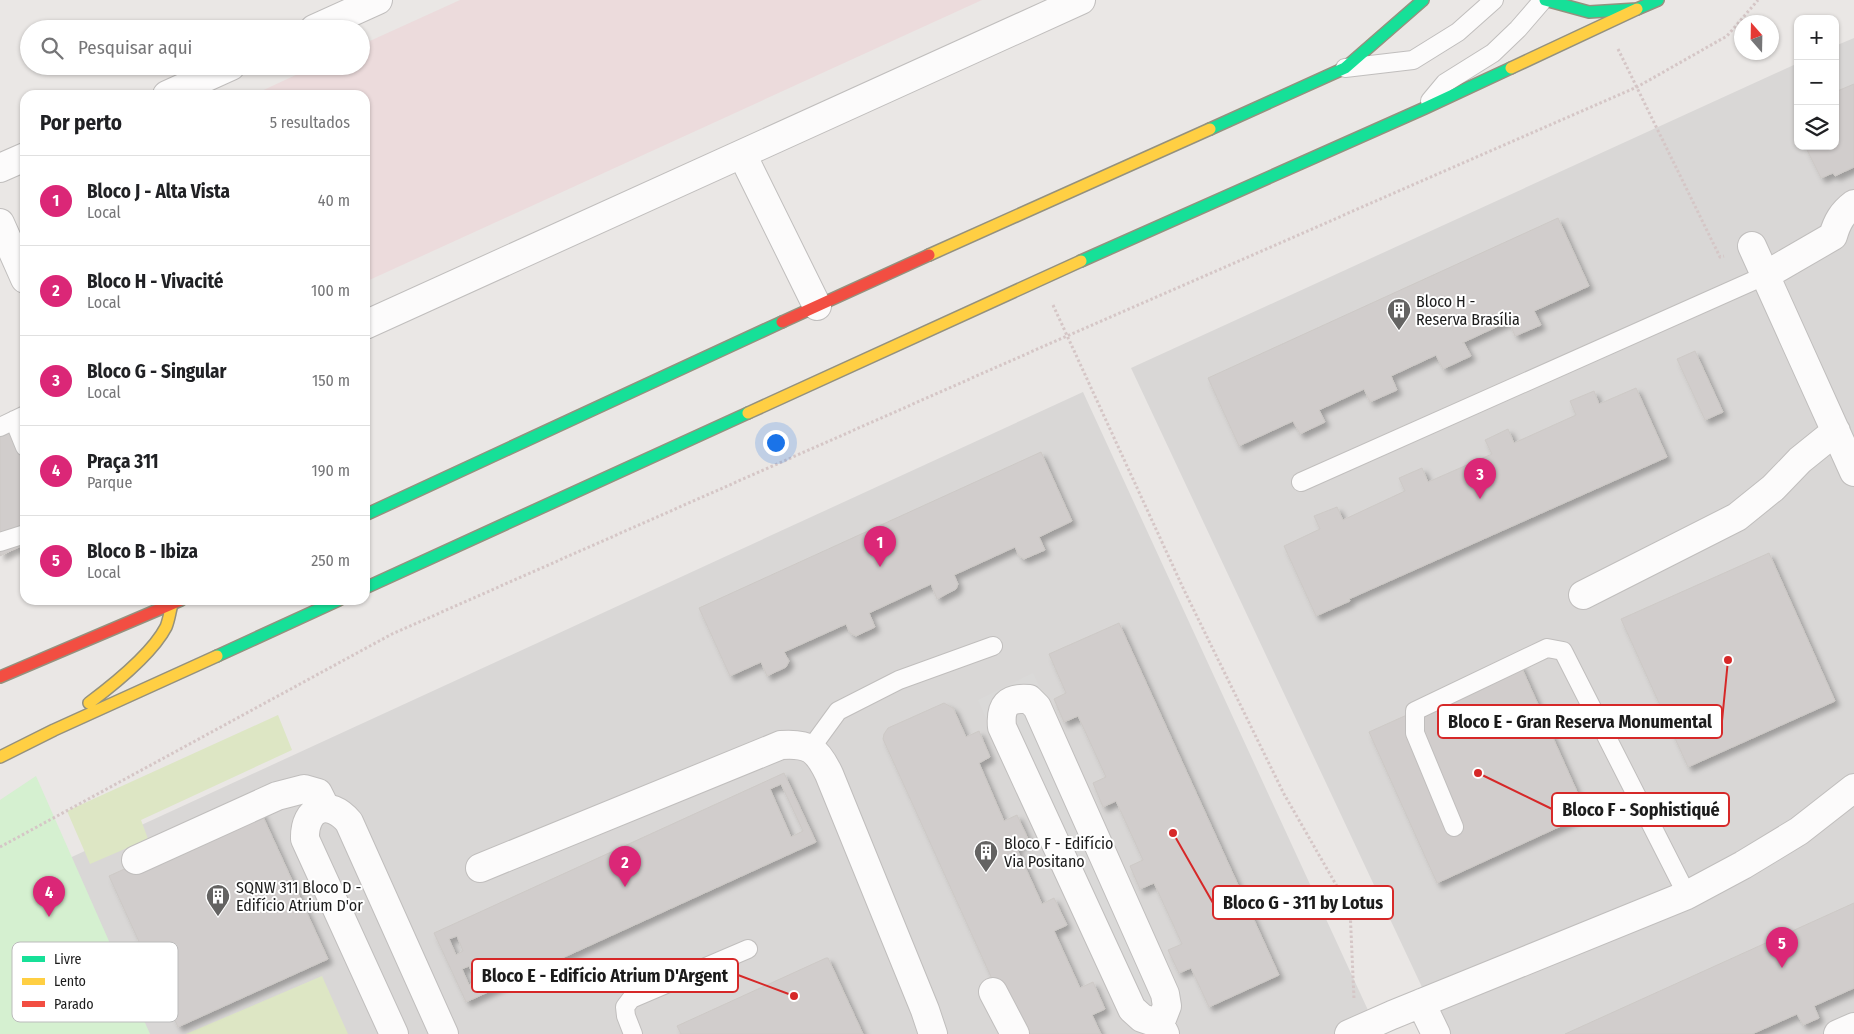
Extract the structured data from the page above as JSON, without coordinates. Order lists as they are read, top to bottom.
{
  "places": {
    "building": ["Bloco H - Reserva Brasília", "Bloco F - Edifício Via Positano", "SQNW 311 Bloco D - Edifício Atrium D'or"],
    "other": [
      "Bloco E - Gran Reserva Monumental",
      "Bloco F - Sophistiqué",
      "Bloco G - 311 by Lotus",
      "Bloco E - Edifício Atrium D'Argent"
    ]
  },
  "legend": ["Livre", "Lento", "Parado"],
  "north": "top",
  "page": {
    "map_buttons": ["+", "−"],
    "search": "Pesquisar aqui",
    "heading": ["Por perto", "5 resultados"],
    "list": [
      {
        "mark": "1",
        "name": "Bloco J - Alta Vista",
        "note": "Local",
        "value": "40 m"
      },
      {
        "mark": "2",
        "name": "Bloco H - Vivacité",
        "note": "Local",
        "value": "100 m"
      },
      {
        "mark": "3",
        "name": "Bloco G - Singular",
        "note": "Local",
        "value": "150 m"
      },
      {
        "mark": "4",
        "name": "Praça 311",
        "note": "Parque",
        "value": "190 m"
      },
      {
        "mark": "5",
        "name": "Bloco B - Ibiza",
        "note": "Local",
        "value": "250 m"
      }
    ],
    "pins": [
      "3",
      "1",
      "2",
      "4",
      "5"
    ]
  }
}
